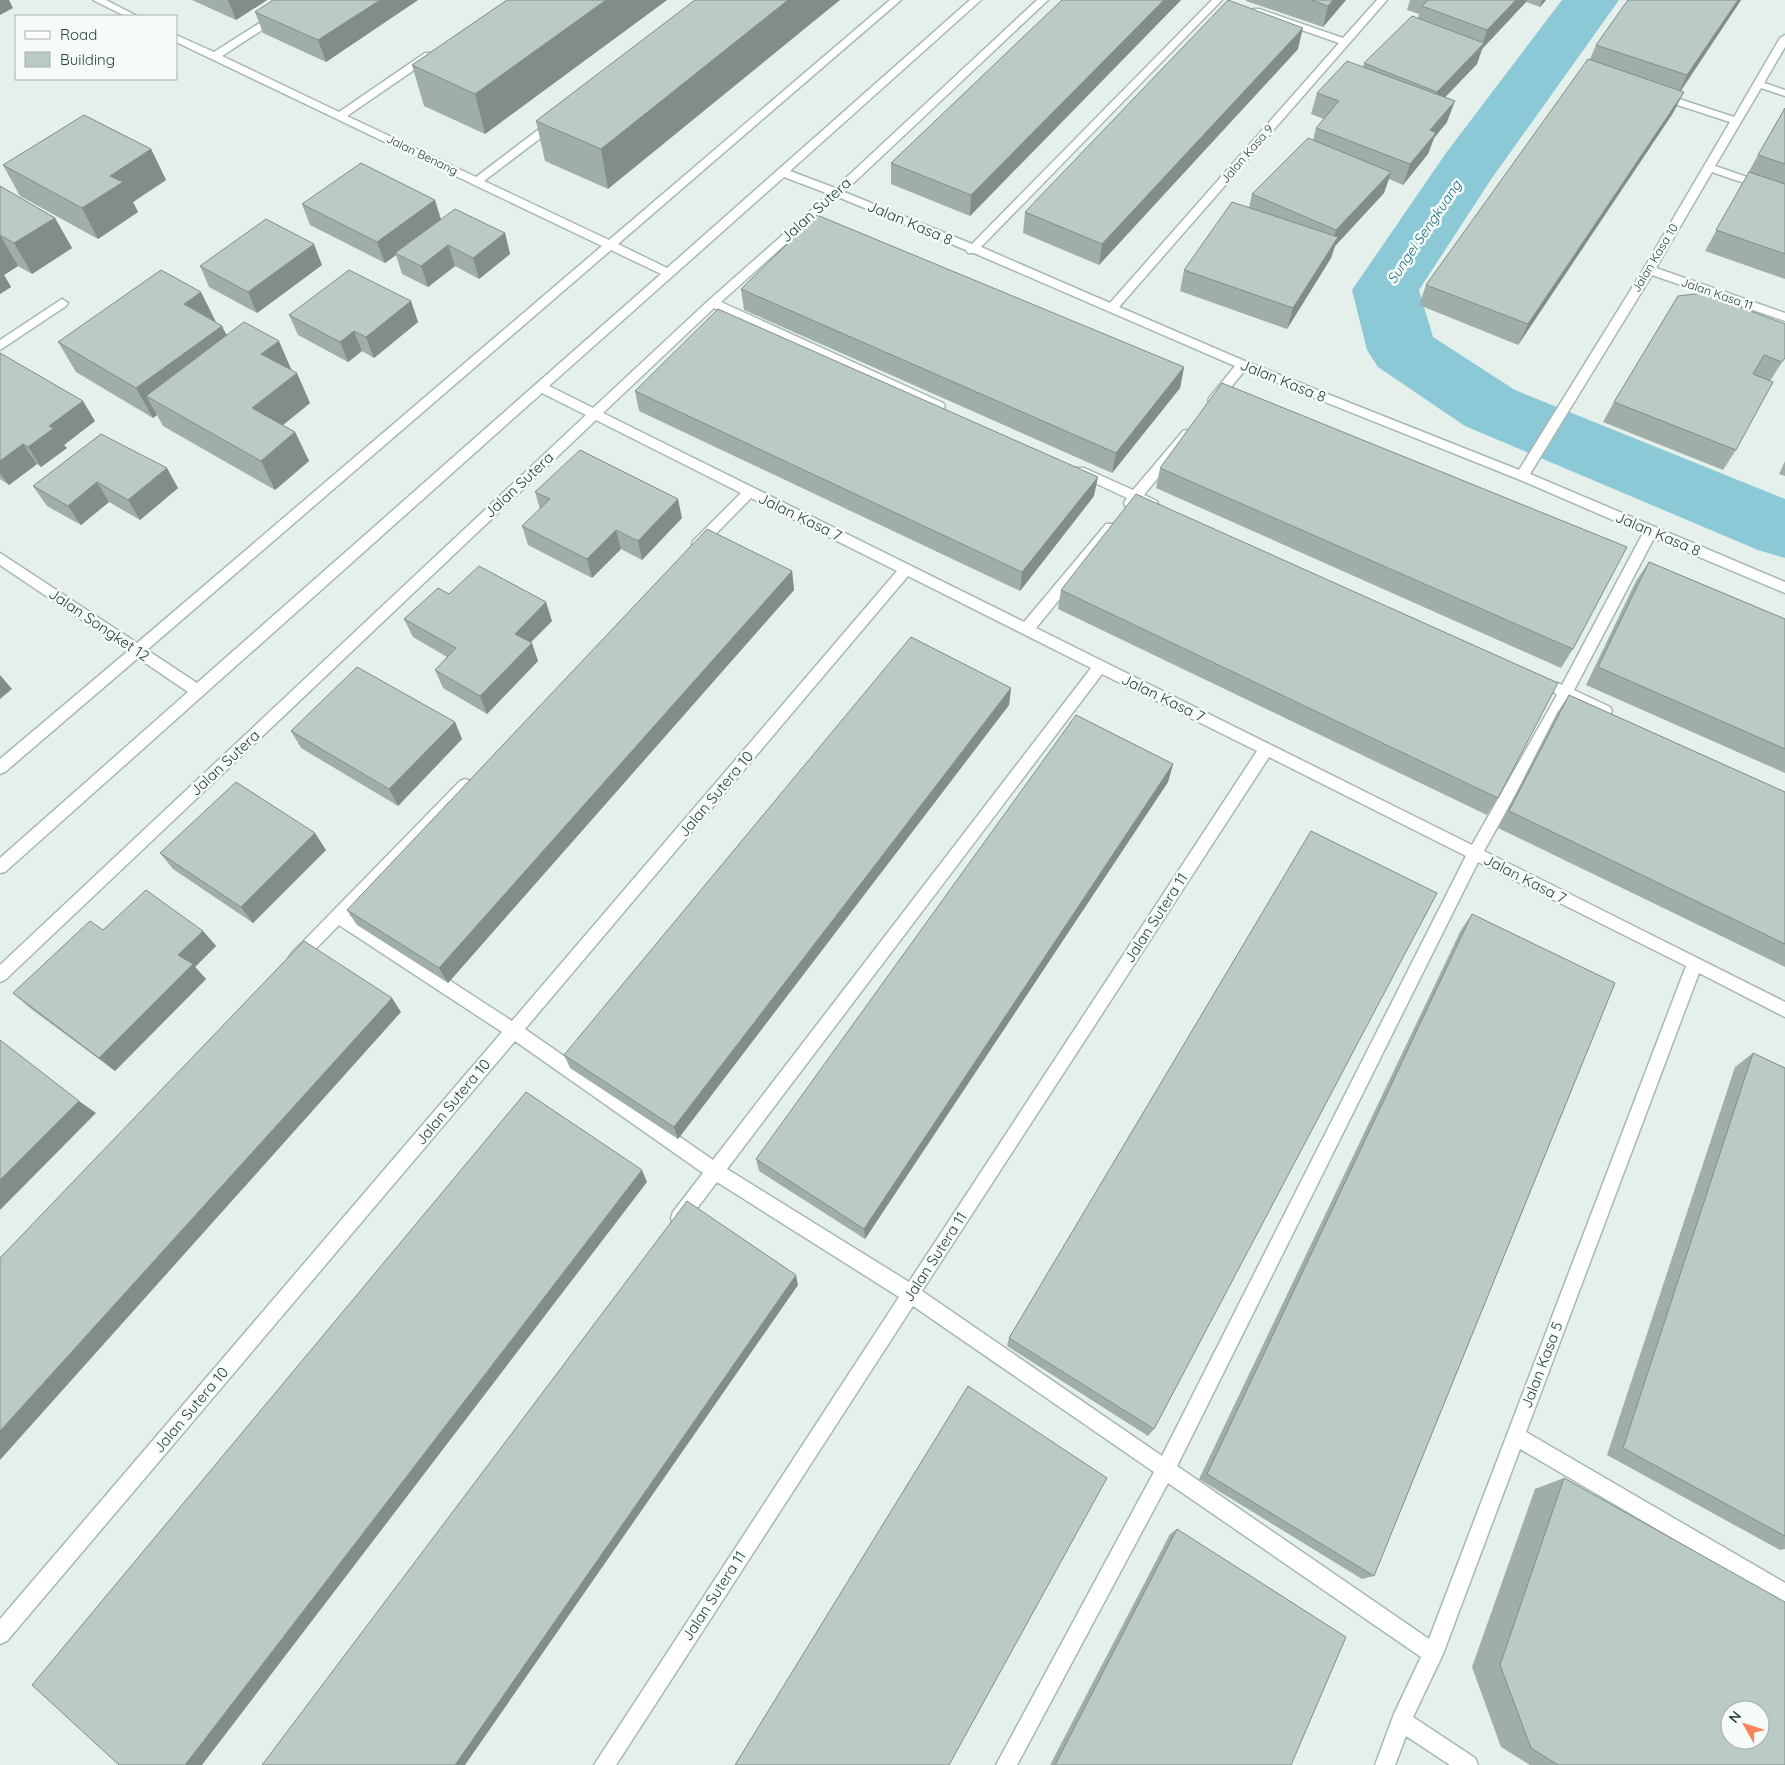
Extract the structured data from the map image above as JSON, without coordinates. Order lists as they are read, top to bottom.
{
  "streets": {
    "street": [
      "Jalan Kasa 9",
      "Jalan Benang",
      "Jalan Sutera",
      "Jalan Kasa 8",
      "Jalan Kasa 10",
      "Jalan Kasa 11",
      "Jalan Kasa 7",
      "Jalan Songket 12",
      "Jalan Sutera 10",
      "Jalan Sutera 11",
      "Jalan Kasa 5"
    ]
  },
  "crossings": [
    ["Jalan Kasa 9", "Jalan Kasa 8"],
    ["Jalan Sutera", "Jalan Kasa 8"],
    ["Jalan Sutera", "Jalan Kasa 7"],
    ["Jalan Kasa 8", "Jalan Kasa 10"],
    ["Jalan Kasa 10", "Jalan Kasa 11"],
    ["Jalan Kasa 7", "Jalan Sutera 10"],
    ["Jalan Kasa 7", "Jalan Sutera 11"],
    ["Jalan Kasa 7", "Jalan Kasa 5"]
  ],
  "water": ["Sungei Sengkuang"],
  "legend": ["Road", "Building"],
  "north": "top left"
}
